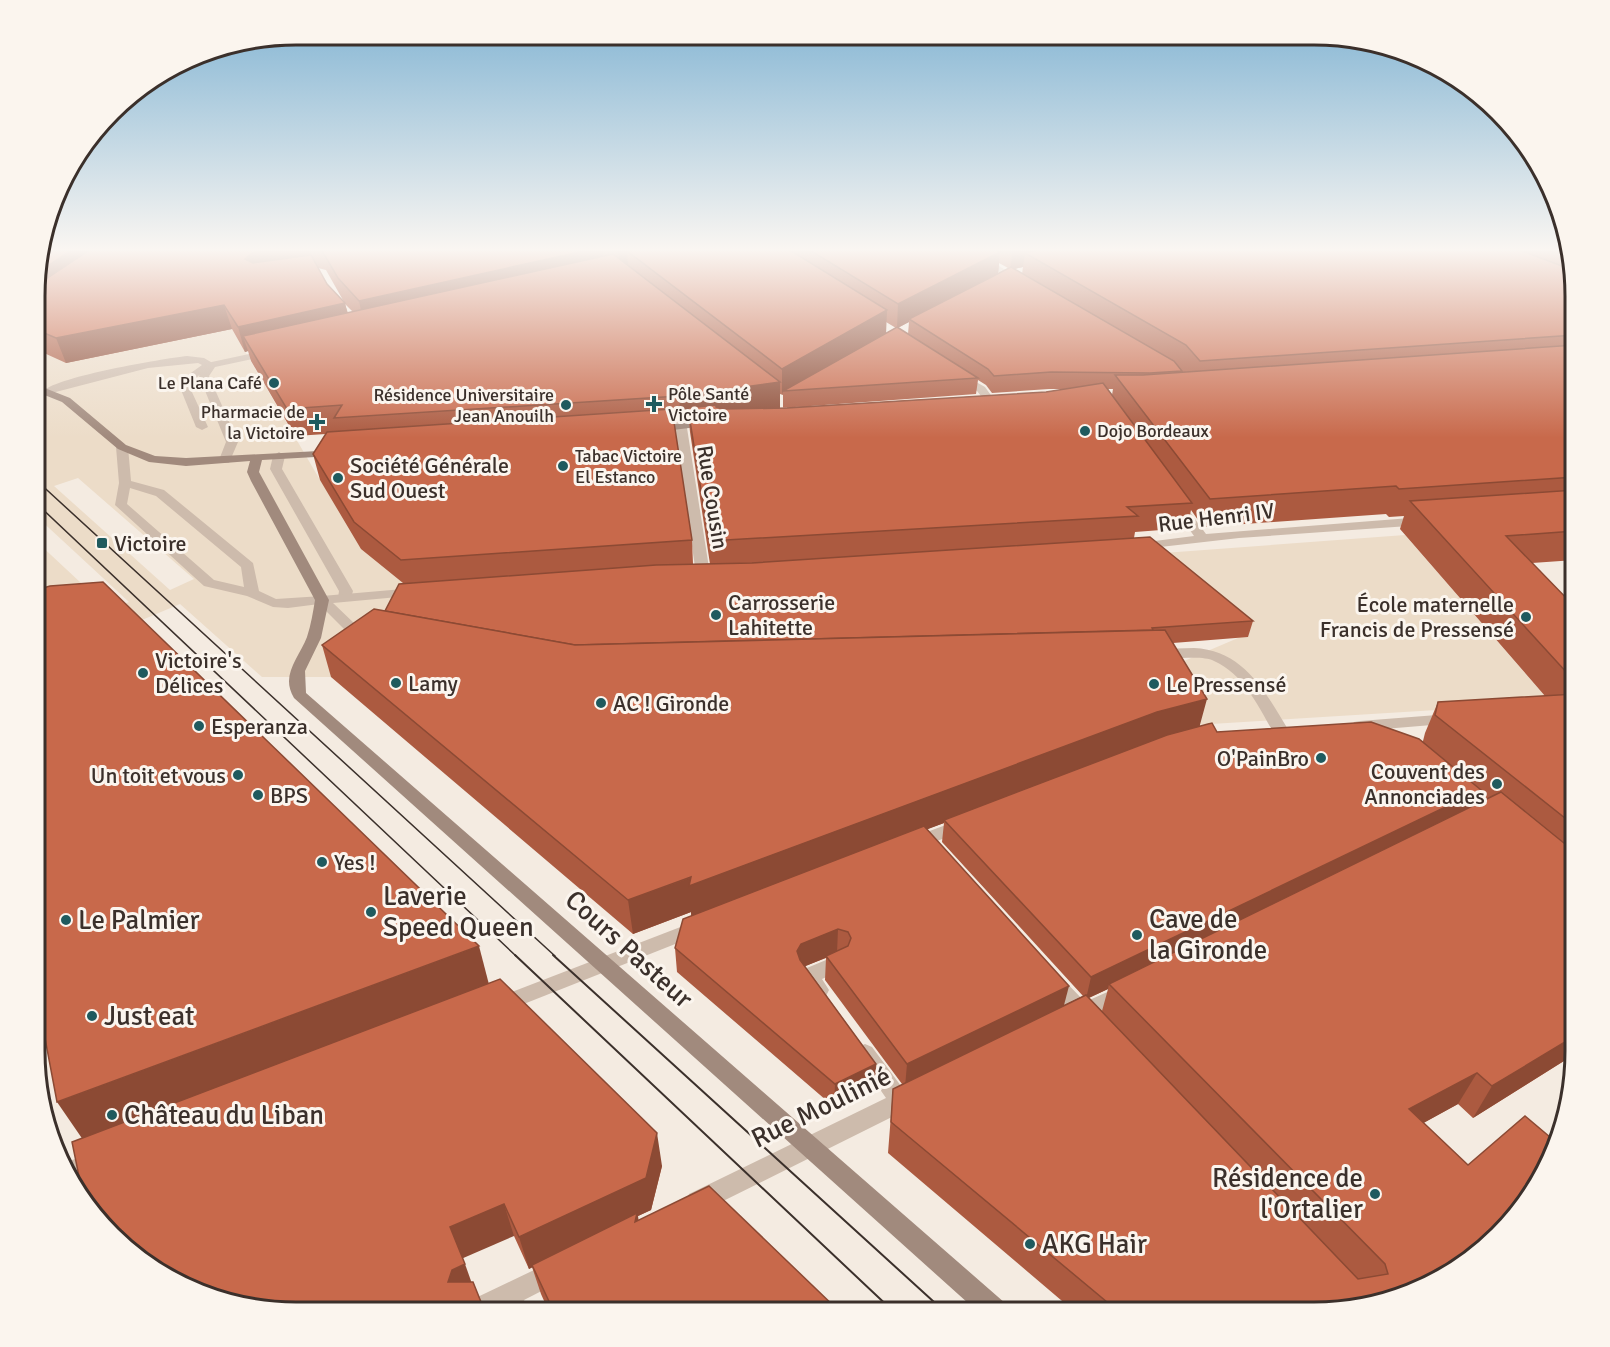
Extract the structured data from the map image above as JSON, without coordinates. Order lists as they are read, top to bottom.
{
  "streets": {
    "street": [
      "Rue Cousin",
      "Rue Henri IV",
      "Cours Pasteur",
      "Rue Moulinié"
    ]
  },
  "crossings": [
    ["Cours Pasteur", "Rue Moulinié"]
  ],
  "places": {
    "other": [
      "Le Plana Café",
      "Résidence Universitaire Jean Anouilh",
      "Dojo Bordeaux",
      "Tabac Victoire El Estanco",
      "Société Générale Sud Ouest",
      "Carrosserie Lahitette",
      "École maternelle Francis de Pressensé",
      "Victoire's Délices",
      "Lamy",
      "Le Pressensé",
      "AC ! Gironde",
      "Esperanza",
      "O'PainBro",
      "Un toit et vous",
      "Couvent des Annonciades",
      "BPS",
      "Yes !",
      "Laverie Speed Queen",
      "Le Palmier",
      "Cave de la Gironde",
      "Just eat",
      "Château du Liban",
      "Résidence de l'Ortalier",
      "AKG Hair"
    ],
    "health": ["Pôle Santé Victoire", "Pharmacie de la Victoire"],
    "transit": ["Victoire"]
  }
}
